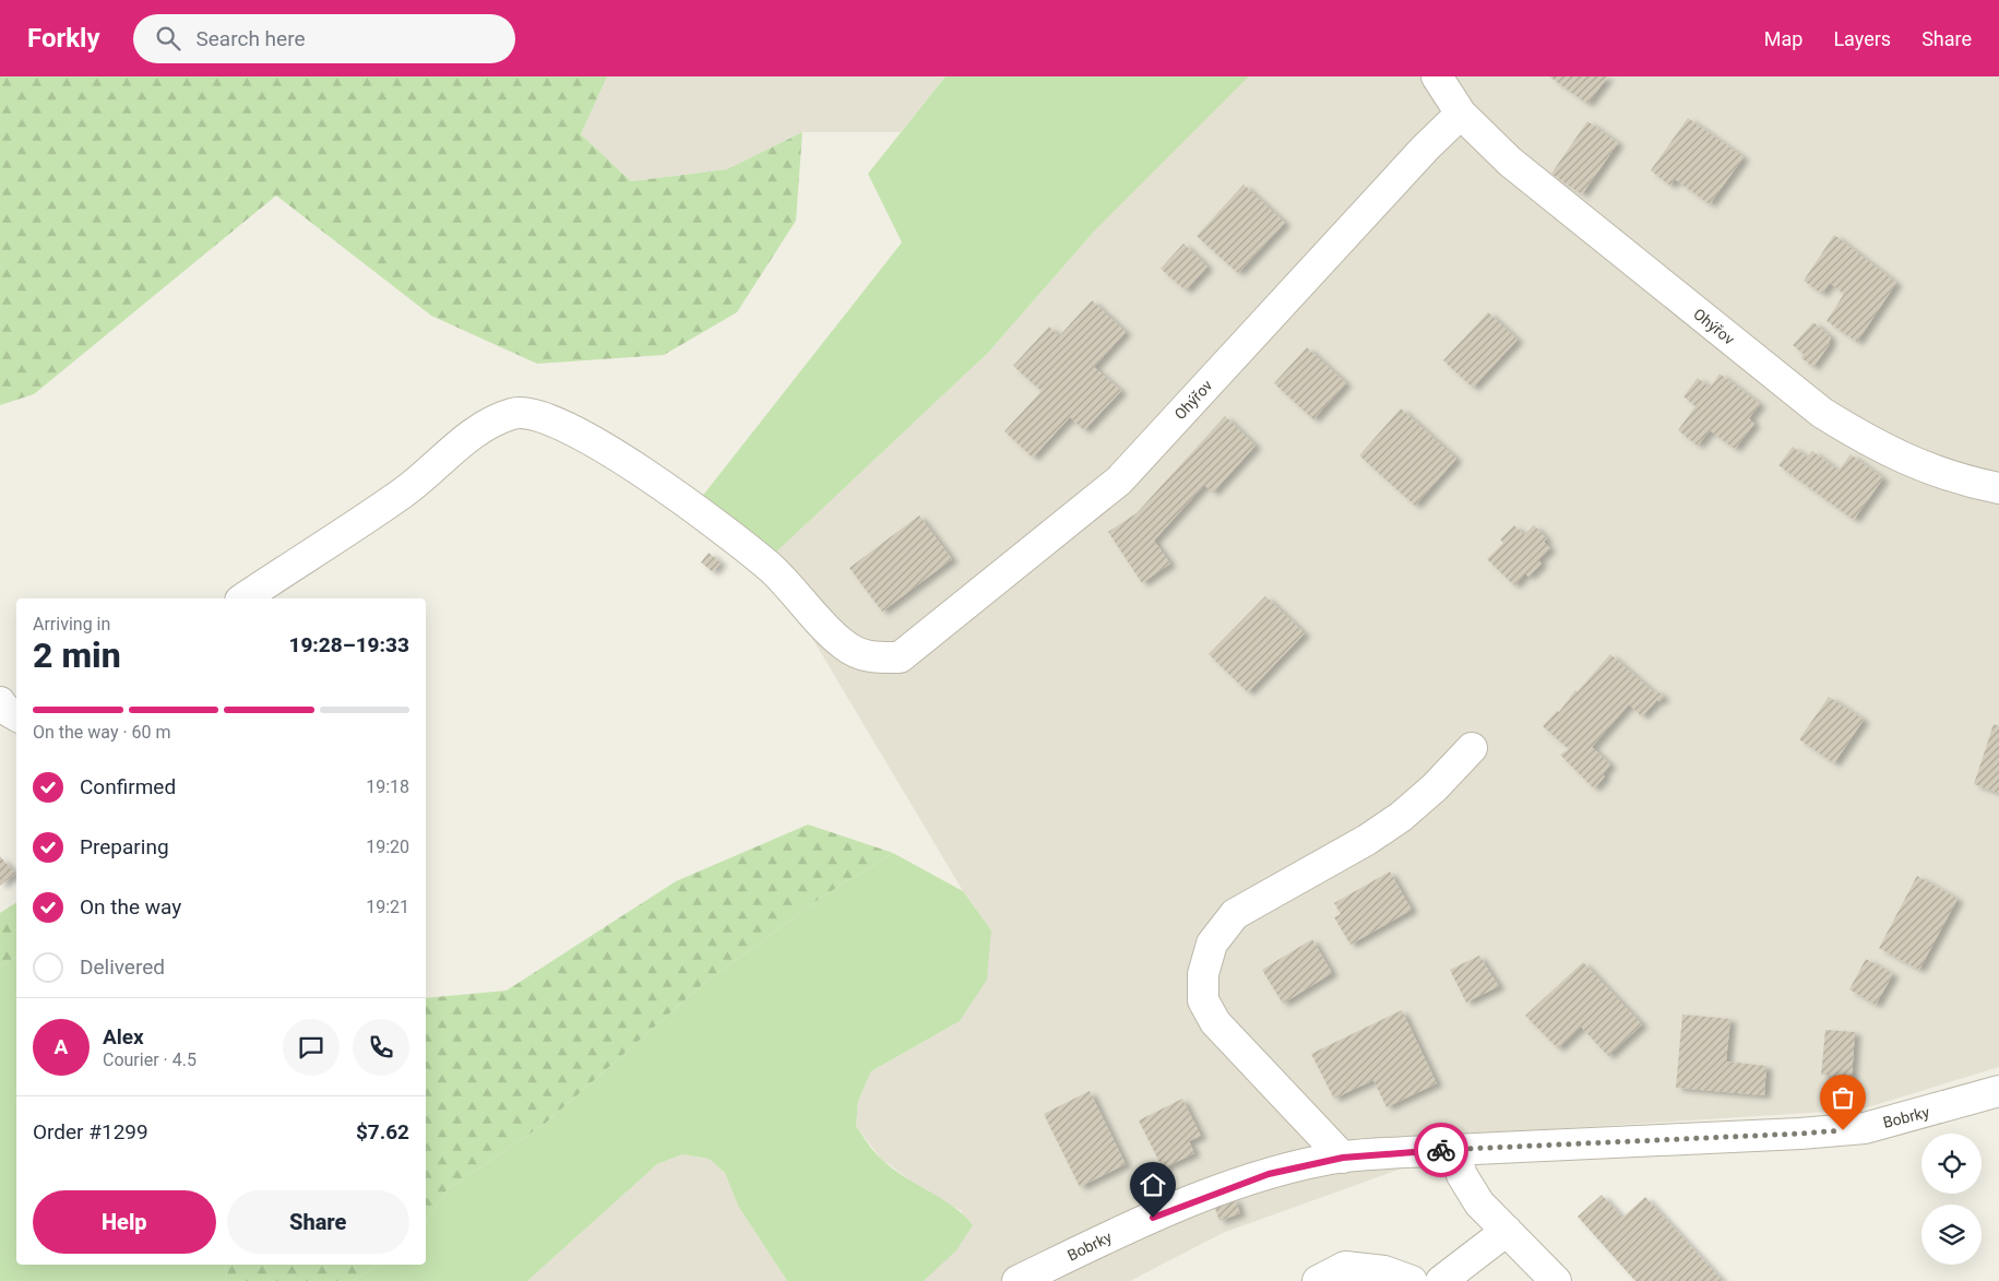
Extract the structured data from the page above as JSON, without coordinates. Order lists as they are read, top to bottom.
{
  "streets": {
    "street": ["Ohýřov", "Bobrky"]
  },
  "page": {
    "header": "Forkly",
    "search": "Search here",
    "nav": ["Map", "Layers", "Share"],
    "heading": ["2 min", "Arriving in", "19:28–19:33"],
    "panel": [
      "Alex",
      "Courier · 4.5",
      "Order #1299",
      "$7.62"
    ],
    "bar": "On the way · 60 m",
    "list": [
      ["Confirmed", "19:18"],
      ["Preparing", "19:20"],
      ["On the way", "19:21"],
      "Delivered"
    ],
    "round": "A",
    "buttons": ["Help", "Share"]
  }
}
